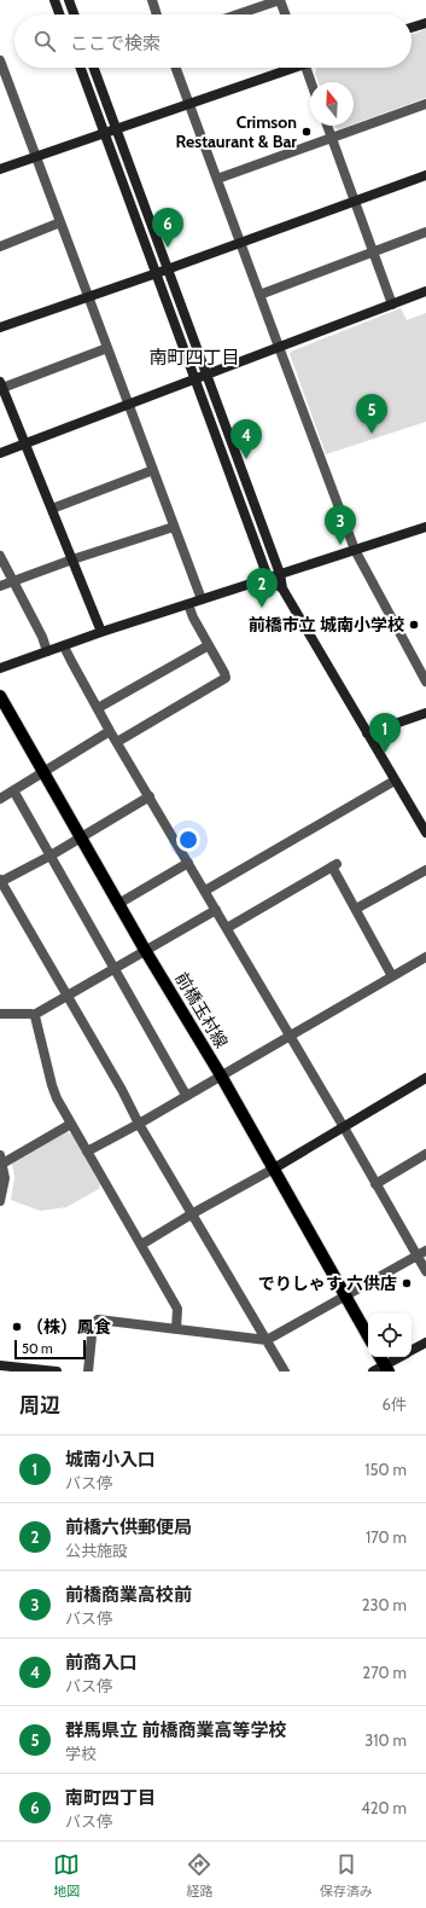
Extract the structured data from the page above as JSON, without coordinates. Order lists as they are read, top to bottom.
{
  "streets": {
    "main road": ["前橋玉村線"]
  },
  "districts": ["南町四丁目"],
  "places": [
    "Crimson Restaurant & Bar",
    "前橋市立 城南小学校",
    "でりしゃす 六供店",
    "（株）鳳食"
  ],
  "scale_bar": "50 m",
  "north": "top",
  "page": {
    "search": "ここで検索",
    "pins": [
      "6",
      "5",
      "4",
      "3",
      "2",
      "1"
    ],
    "scale": "50 m",
    "heading": ["周辺", "6件"],
    "list": [
      {
        "mark": "1",
        "name": "城南小入口",
        "note": "バス停",
        "value": "150 m"
      },
      {
        "mark": "2",
        "name": "前橋六供郵便局",
        "note": "公共施設",
        "value": "170 m"
      },
      {
        "mark": "3",
        "name": "前橋商業高校前",
        "note": "バス停",
        "value": "230 m"
      },
      {
        "mark": "4",
        "name": "前商入口",
        "note": "バス停",
        "value": "270 m"
      },
      {
        "mark": "5",
        "name": "群馬県立 前橋商業高等学校",
        "note": "学校",
        "value": "310 m"
      },
      {
        "mark": "6",
        "name": "南町四丁目",
        "note": "バス停",
        "value": "420 m"
      }
    ],
    "nav": ["地図", "経路", "保存済み"]
  }
}
